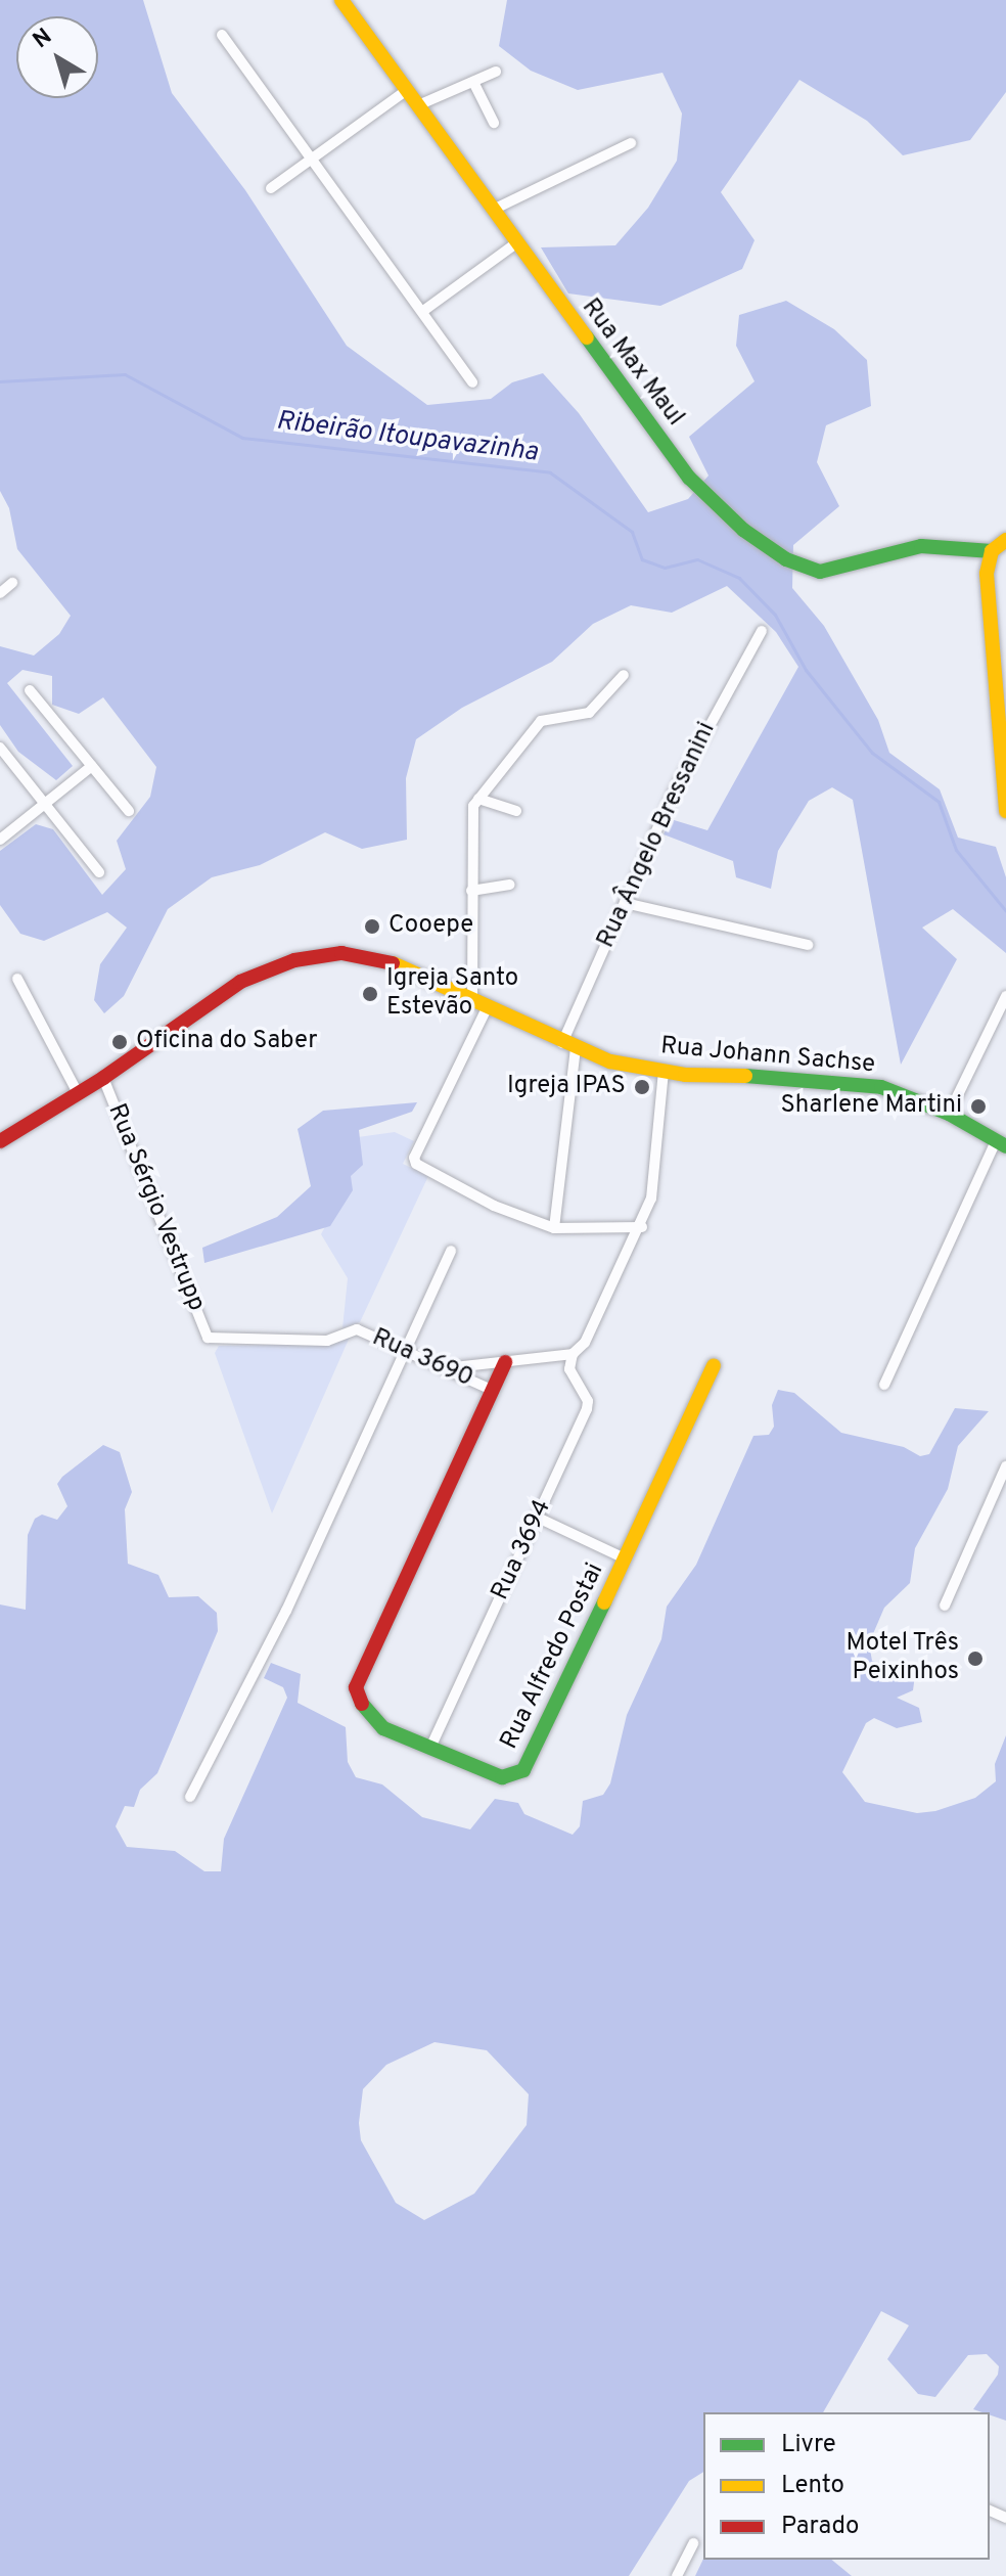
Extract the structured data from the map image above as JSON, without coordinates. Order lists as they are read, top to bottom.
{
  "streets": {
    "street": [
      "Rua Max Maul",
      "Rua Ângelo Bressanini",
      "Rua Johann Sachse",
      "Rua Sérgio Vestrupp",
      "Rua 3690",
      "Rua 3694",
      "Rua Alfredo Postai"
    ]
  },
  "crossings": [
    ["Rua Ângelo Bressanini", "Rua Johann Sachse"],
    ["Rua Johann Sachse", "Rua Sérgio Vestrupp"],
    ["Rua Sérgio Vestrupp", "Rua 3690"],
    ["Rua 3690", "Rua Alfredo Postai"],
    ["Rua 3694", "Rua Alfredo Postai"]
  ],
  "water": ["Ribeirão Itoupavazinha"],
  "places": [
    "Cooepe",
    "Igreja Santo Estevão",
    "Oficina do Saber",
    "Igreja IPAS",
    "Sharlene Martini",
    "Motel Três Peixinhos"
  ],
  "legend": ["Livre", "Lento", "Parado"],
  "north": "top left"
}
